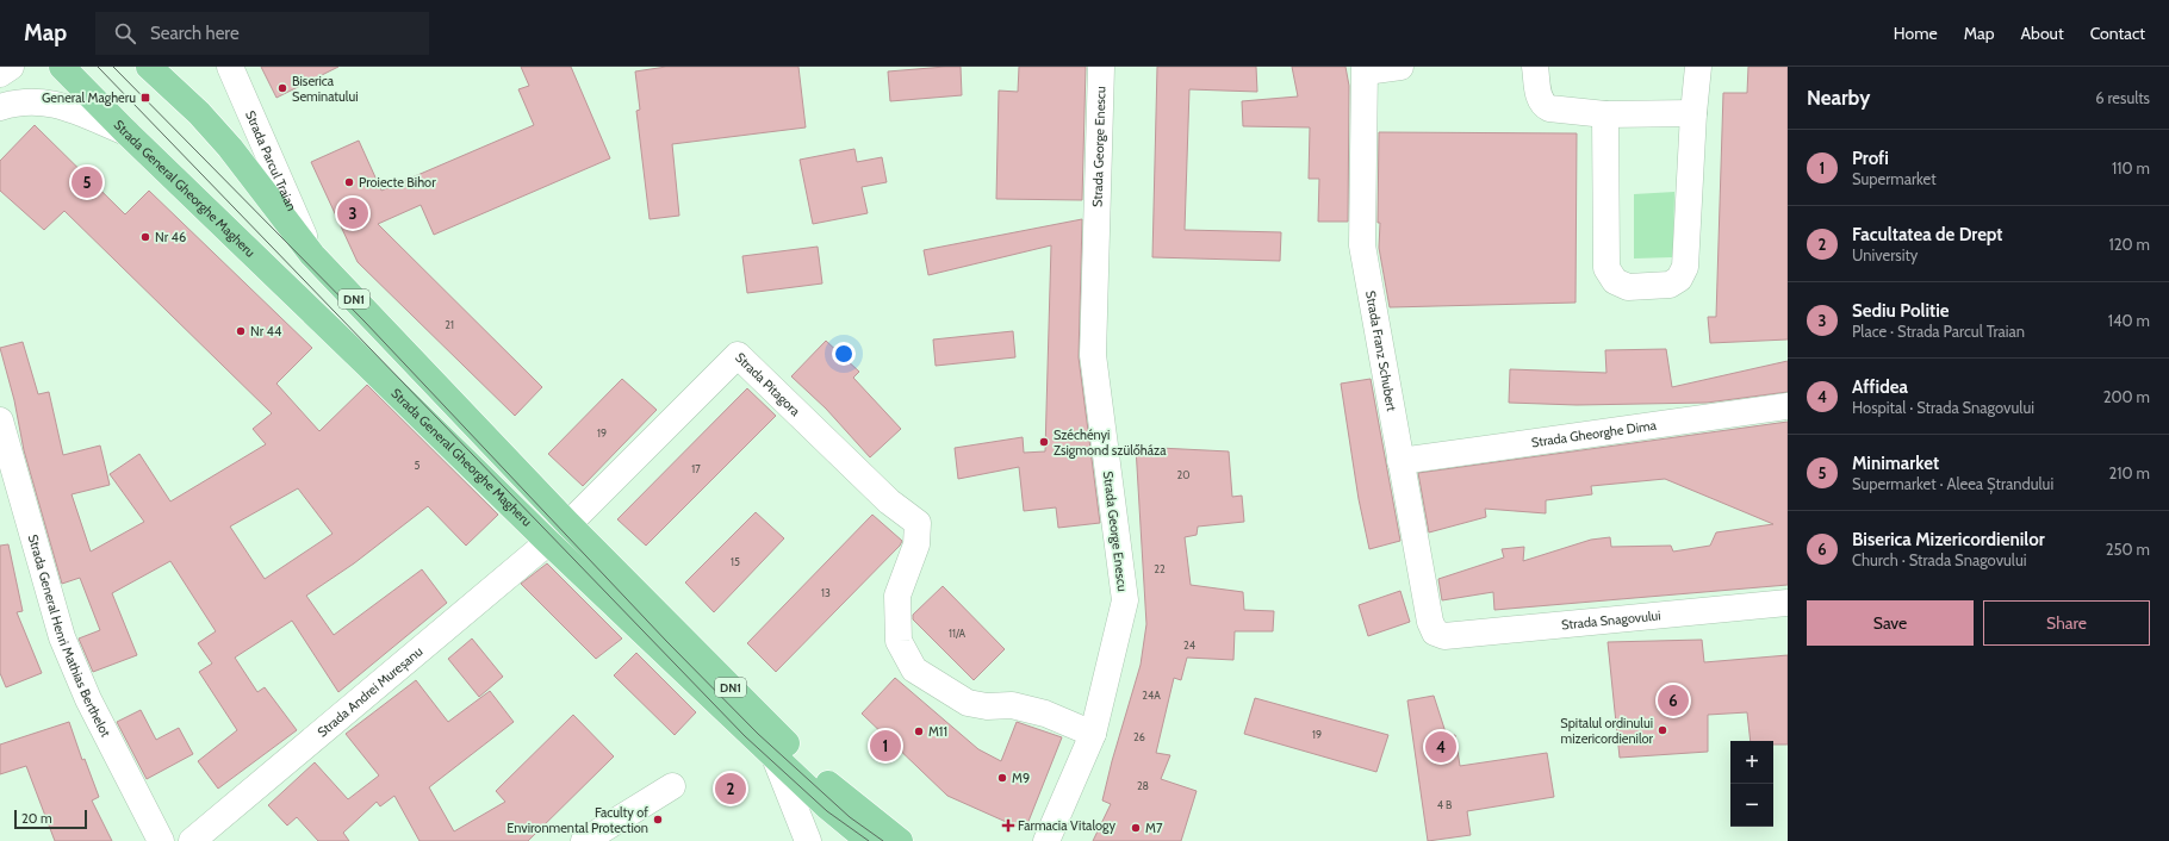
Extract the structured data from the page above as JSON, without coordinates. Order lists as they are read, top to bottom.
{
  "streets": {
    "main road": ["Strada General Gheorghe Magheru", "DN1"],
    "street": [
      "Strada George Enescu",
      "Strada Parcul Traian",
      "Strada Franz Schubert",
      "Strada Pitagora",
      "Strada Gheorghe Dima",
      "Strada Snagovului",
      "Strada General Henri Mathias Berthelot",
      "Strada Andrei Mureșanu"
    ]
  },
  "crossings": [
    ["Strada George Enescu", "Strada Pitagora"],
    ["Strada Parcul Traian", "DN1"],
    ["Strada General Gheorghe Magheru", "Strada Andrei Mureșanu"],
    ["DN1", "Strada Pitagora"],
    ["Strada Franz Schubert", "Strada Gheorghe Dima"],
    ["Strada Franz Schubert", "Strada Snagovului"]
  ],
  "places": {
    "other": [
      "Biserica Seminatului",
      "Proiecte Bihor",
      "Nr 46",
      "Nr 44",
      "Széchényi Zsigmond szülőháza",
      "Spitalul ordinului mizericordienilor",
      "M11",
      "M9",
      "Faculty of Environmental Protection",
      "M7"
    ],
    "transit": ["General Magheru"],
    "health": ["Farmacia Vitalogy"]
  },
  "house_numbers": [
    "21",
    "19",
    "5",
    "17",
    "20",
    "15",
    "22",
    "13",
    "11/A",
    "24",
    "24A",
    "19",
    "26",
    "28",
    "4 B"
  ],
  "scale_bar": "20 m",
  "page": {
    "header": "Map",
    "search": "Search here",
    "nav": [
      "Home",
      "Map",
      "About",
      "Contact"
    ],
    "heading": ["Nearby", "6 results"],
    "list": [
      {
        "mark": "1",
        "name": "Profi",
        "note": "Supermarket",
        "value": "110 m"
      },
      {
        "mark": "2",
        "name": "Facultatea de Drept",
        "note": "University",
        "value": "120 m"
      },
      {
        "mark": "3",
        "name": "Sediu Politie",
        "note": "Place · Strada Parcul Traian",
        "value": "140 m"
      },
      {
        "mark": "4",
        "name": "Affidea",
        "note": "Hospital · Strada Snagovului",
        "value": "200 m"
      },
      {
        "mark": "5",
        "name": "Minimarket",
        "note": "Supermarket · Aleea Ștrandului",
        "value": "210 m"
      },
      {
        "mark": "6",
        "name": "Biserica Mizericordienilor",
        "note": "Church · Strada Snagovului",
        "value": "250 m"
      }
    ],
    "pins": [
      "5",
      "3",
      "6",
      "1",
      "4",
      "2"
    ],
    "buttons": ["Save", "Share"],
    "map_buttons": ["+", "−"],
    "scale": "20 m"
  }
}
